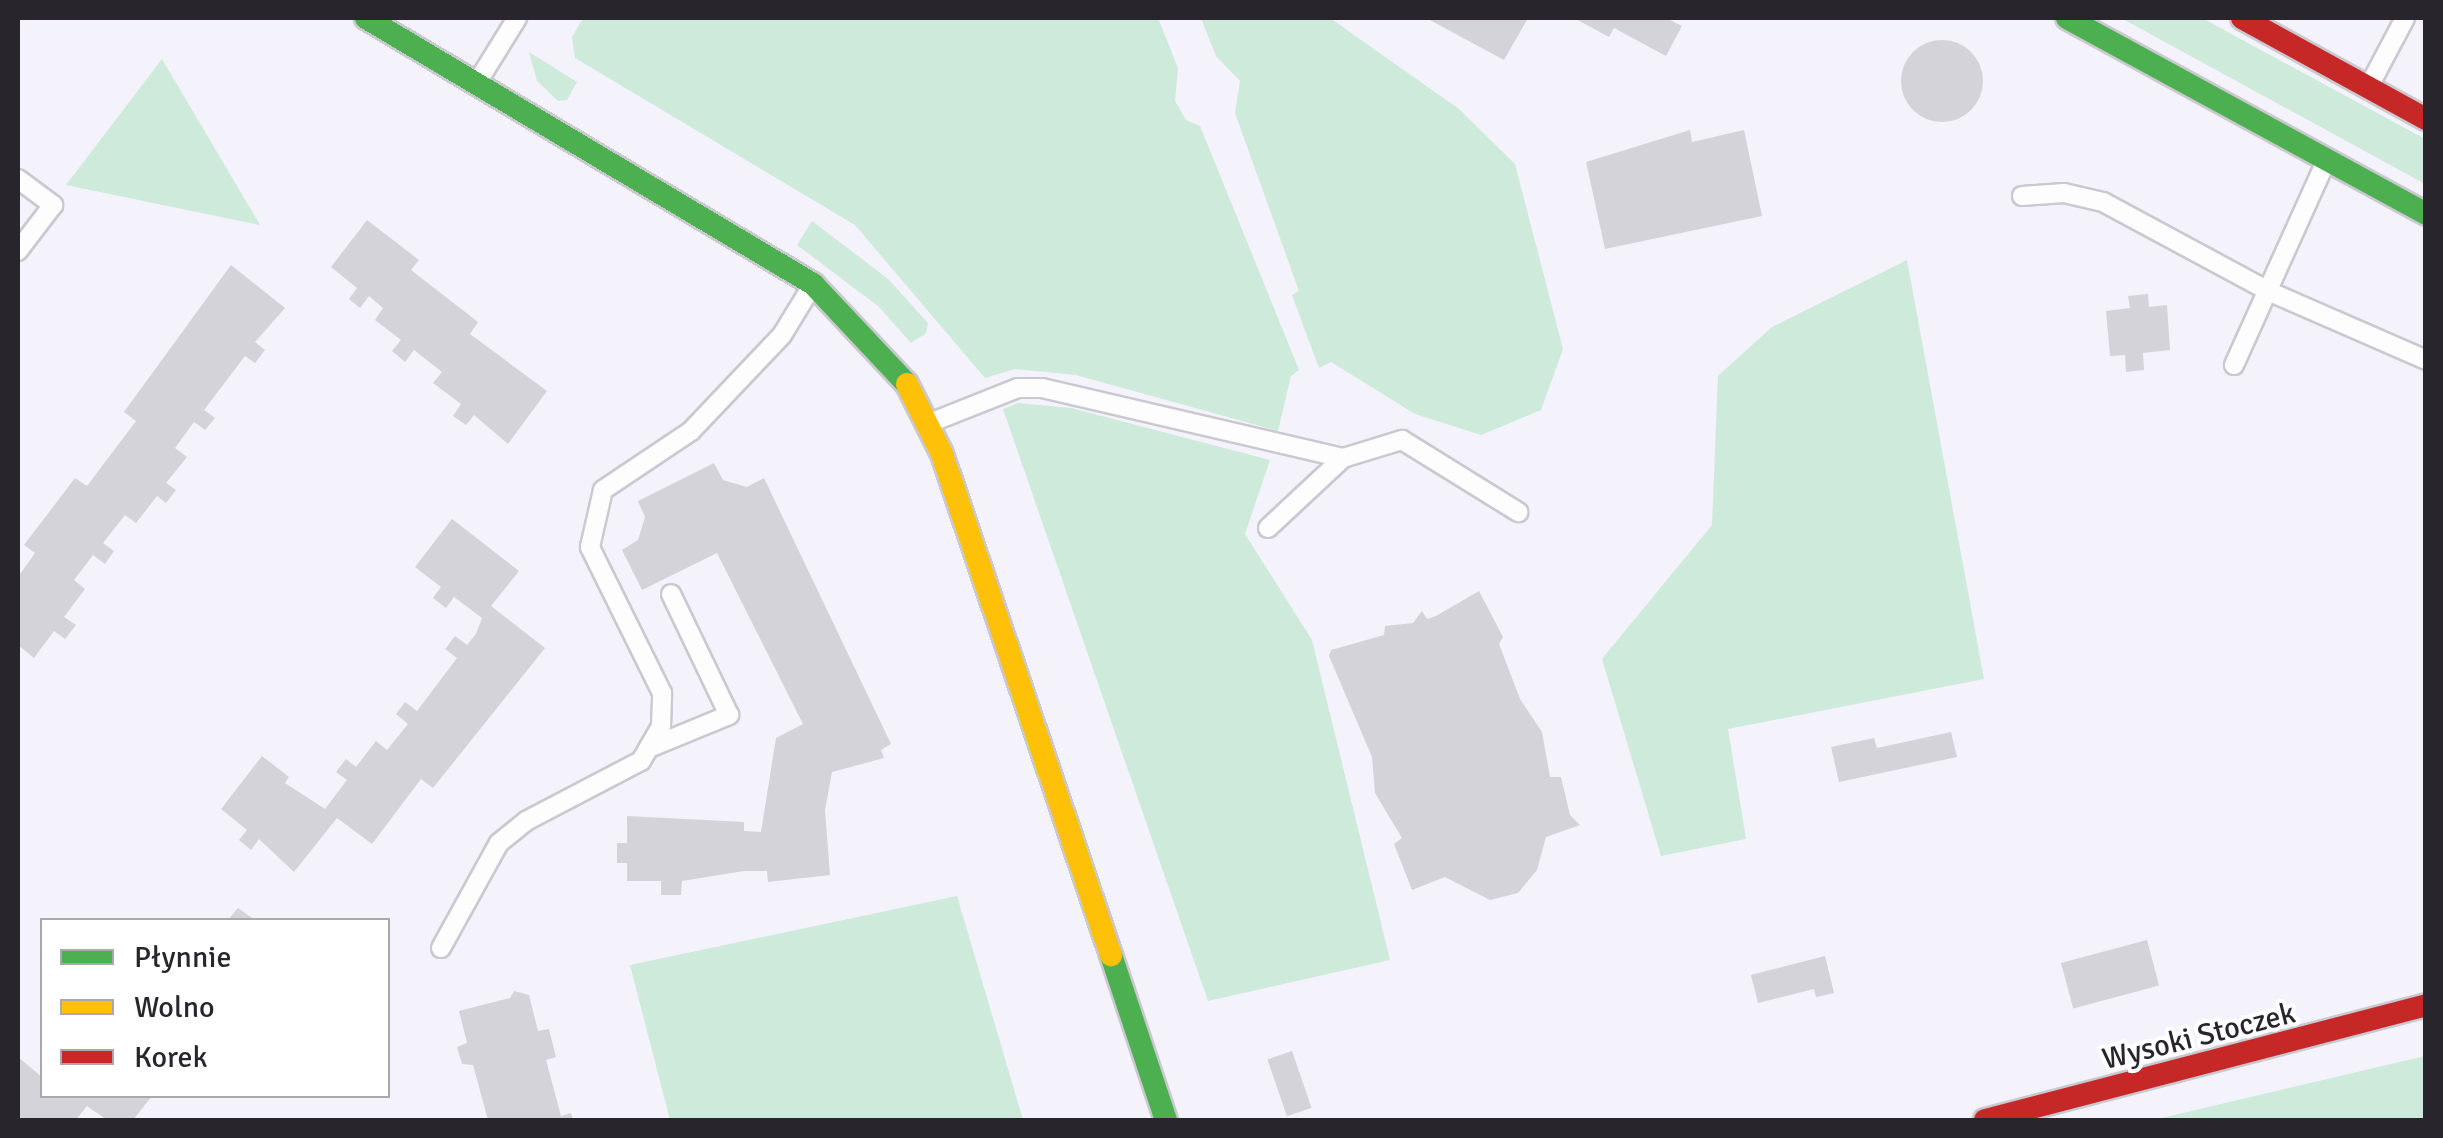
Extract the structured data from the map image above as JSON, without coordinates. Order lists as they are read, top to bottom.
{
  "streets": {
    "street": ["Wysoki Stoczek"]
  },
  "legend": ["Płynnie", "Wolno", "Korek"]
}
